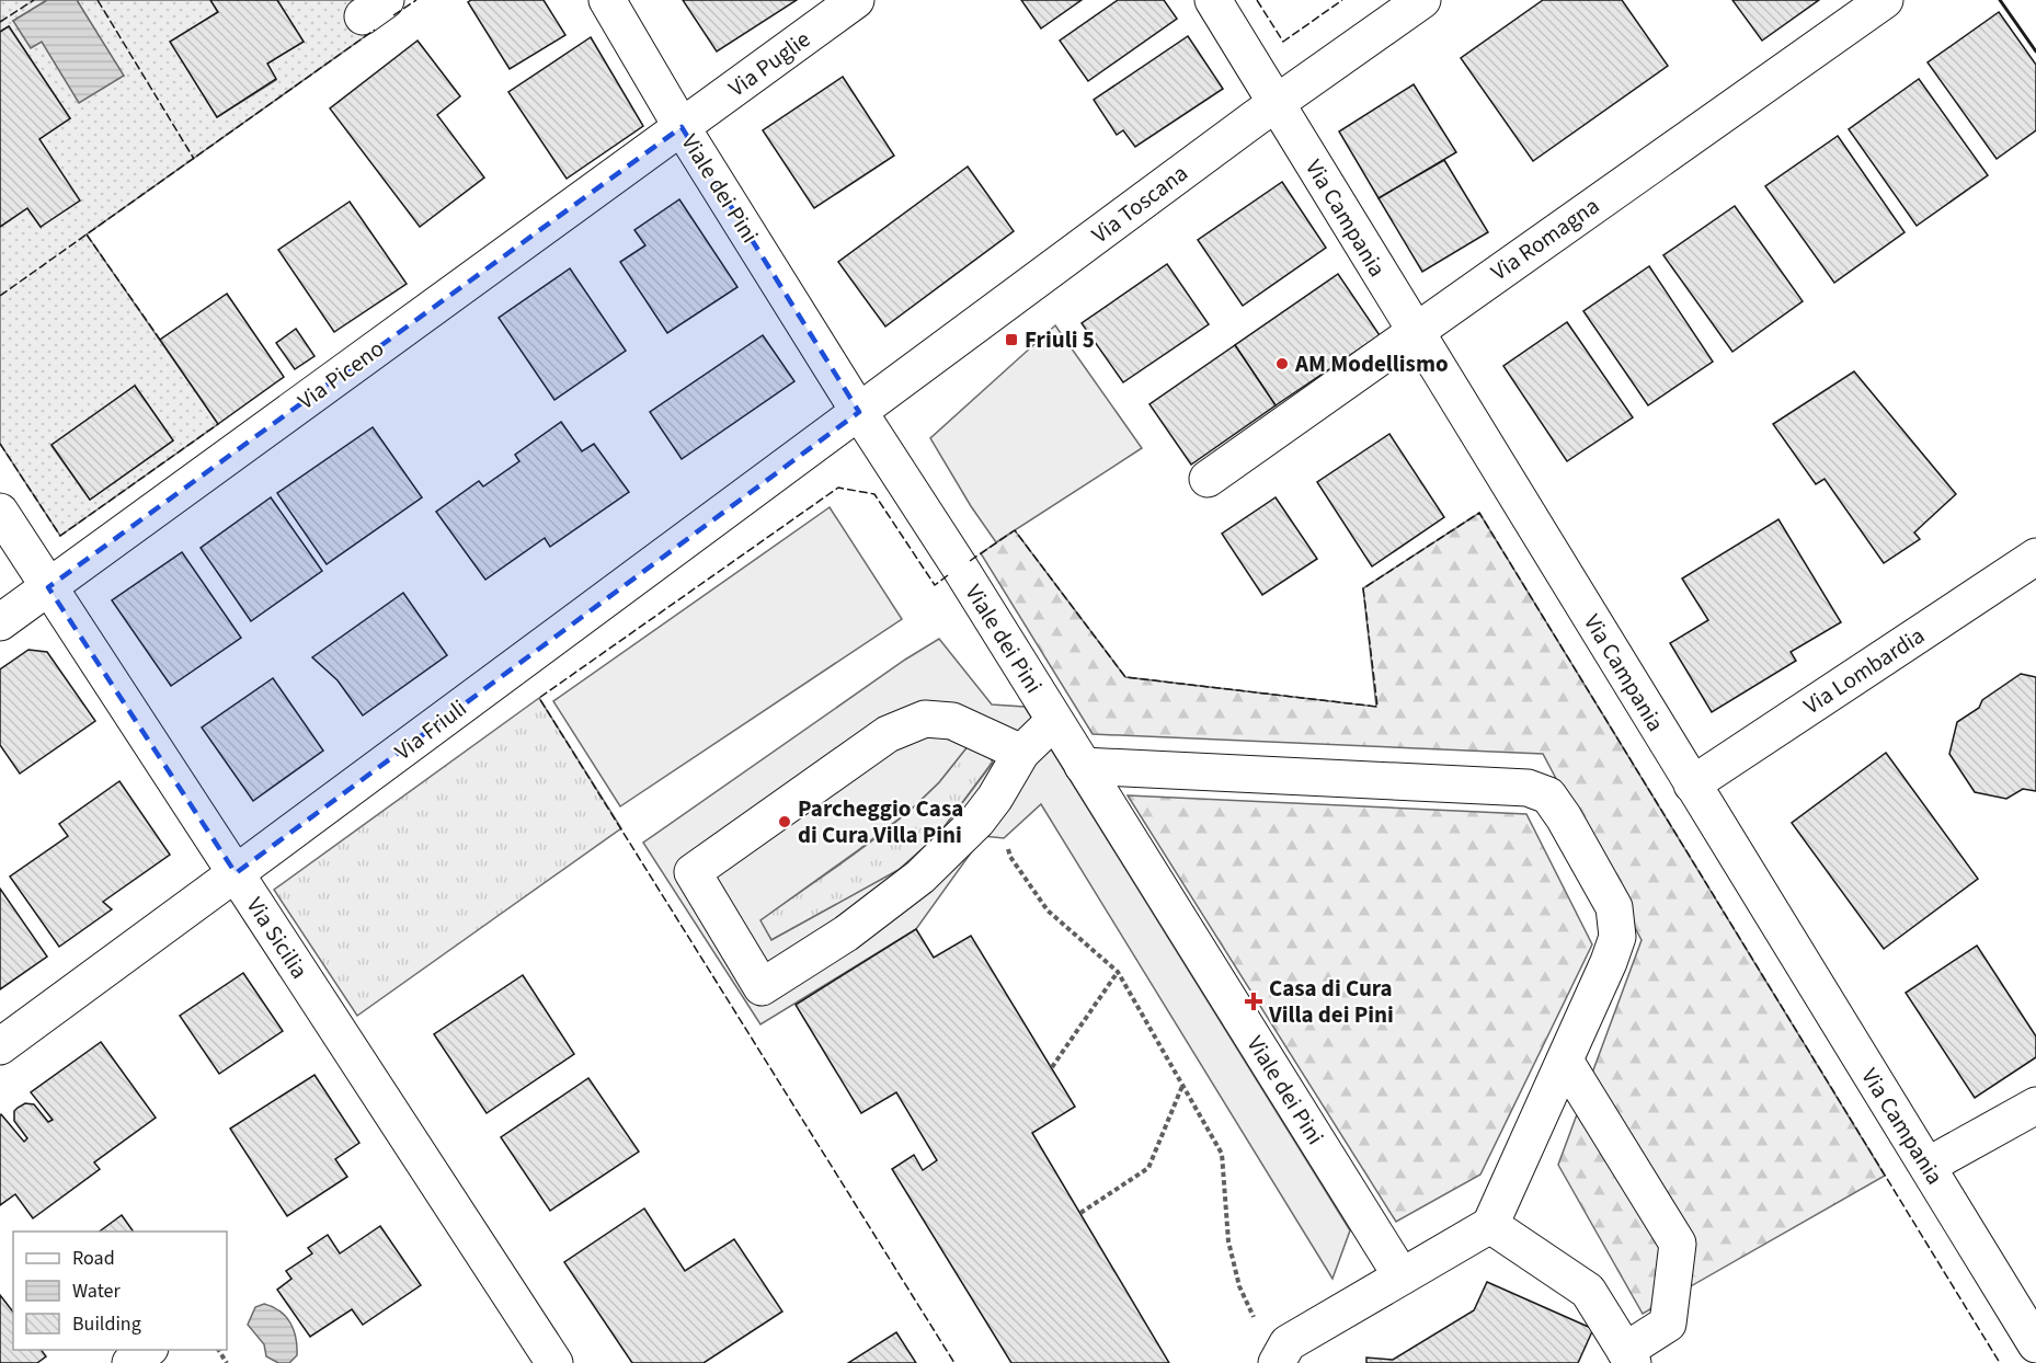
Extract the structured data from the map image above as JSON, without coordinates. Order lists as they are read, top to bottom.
{
  "streets": {
    "street": [
      "Via Puglie",
      "Viale dei Pini",
      "Via Toscana",
      "Via Campania",
      "Via Romagna",
      "Via Piceno",
      "Via Lombardia",
      "Via Friuli",
      "Via Sicilia"
    ]
  },
  "crossings": [
    ["Via Puglie", "Viale dei Pini"],
    ["Via Puglie", "Via Piceno"],
    ["Viale dei Pini", "Via Toscana"],
    ["Viale dei Pini", "Via Piceno"],
    ["Viale dei Pini", "Via Friuli"],
    ["Via Toscana", "Via Campania"],
    ["Via Toscana", "Via Friuli"],
    ["Via Campania", "Via Romagna"],
    ["Via Campania", "Via Lombardia"],
    ["Via Piceno", "Via Sicilia"],
    ["Via Friuli", "Via Sicilia"]
  ],
  "places": {
    "transit": ["Friuli 5"],
    "other": ["AM Modellismo", "Parcheggio Casa di Cura Villa Pini"],
    "health": ["Casa di Cura Villa dei Pini"]
  },
  "legend": ["Road", "Water", "Building"]
}
